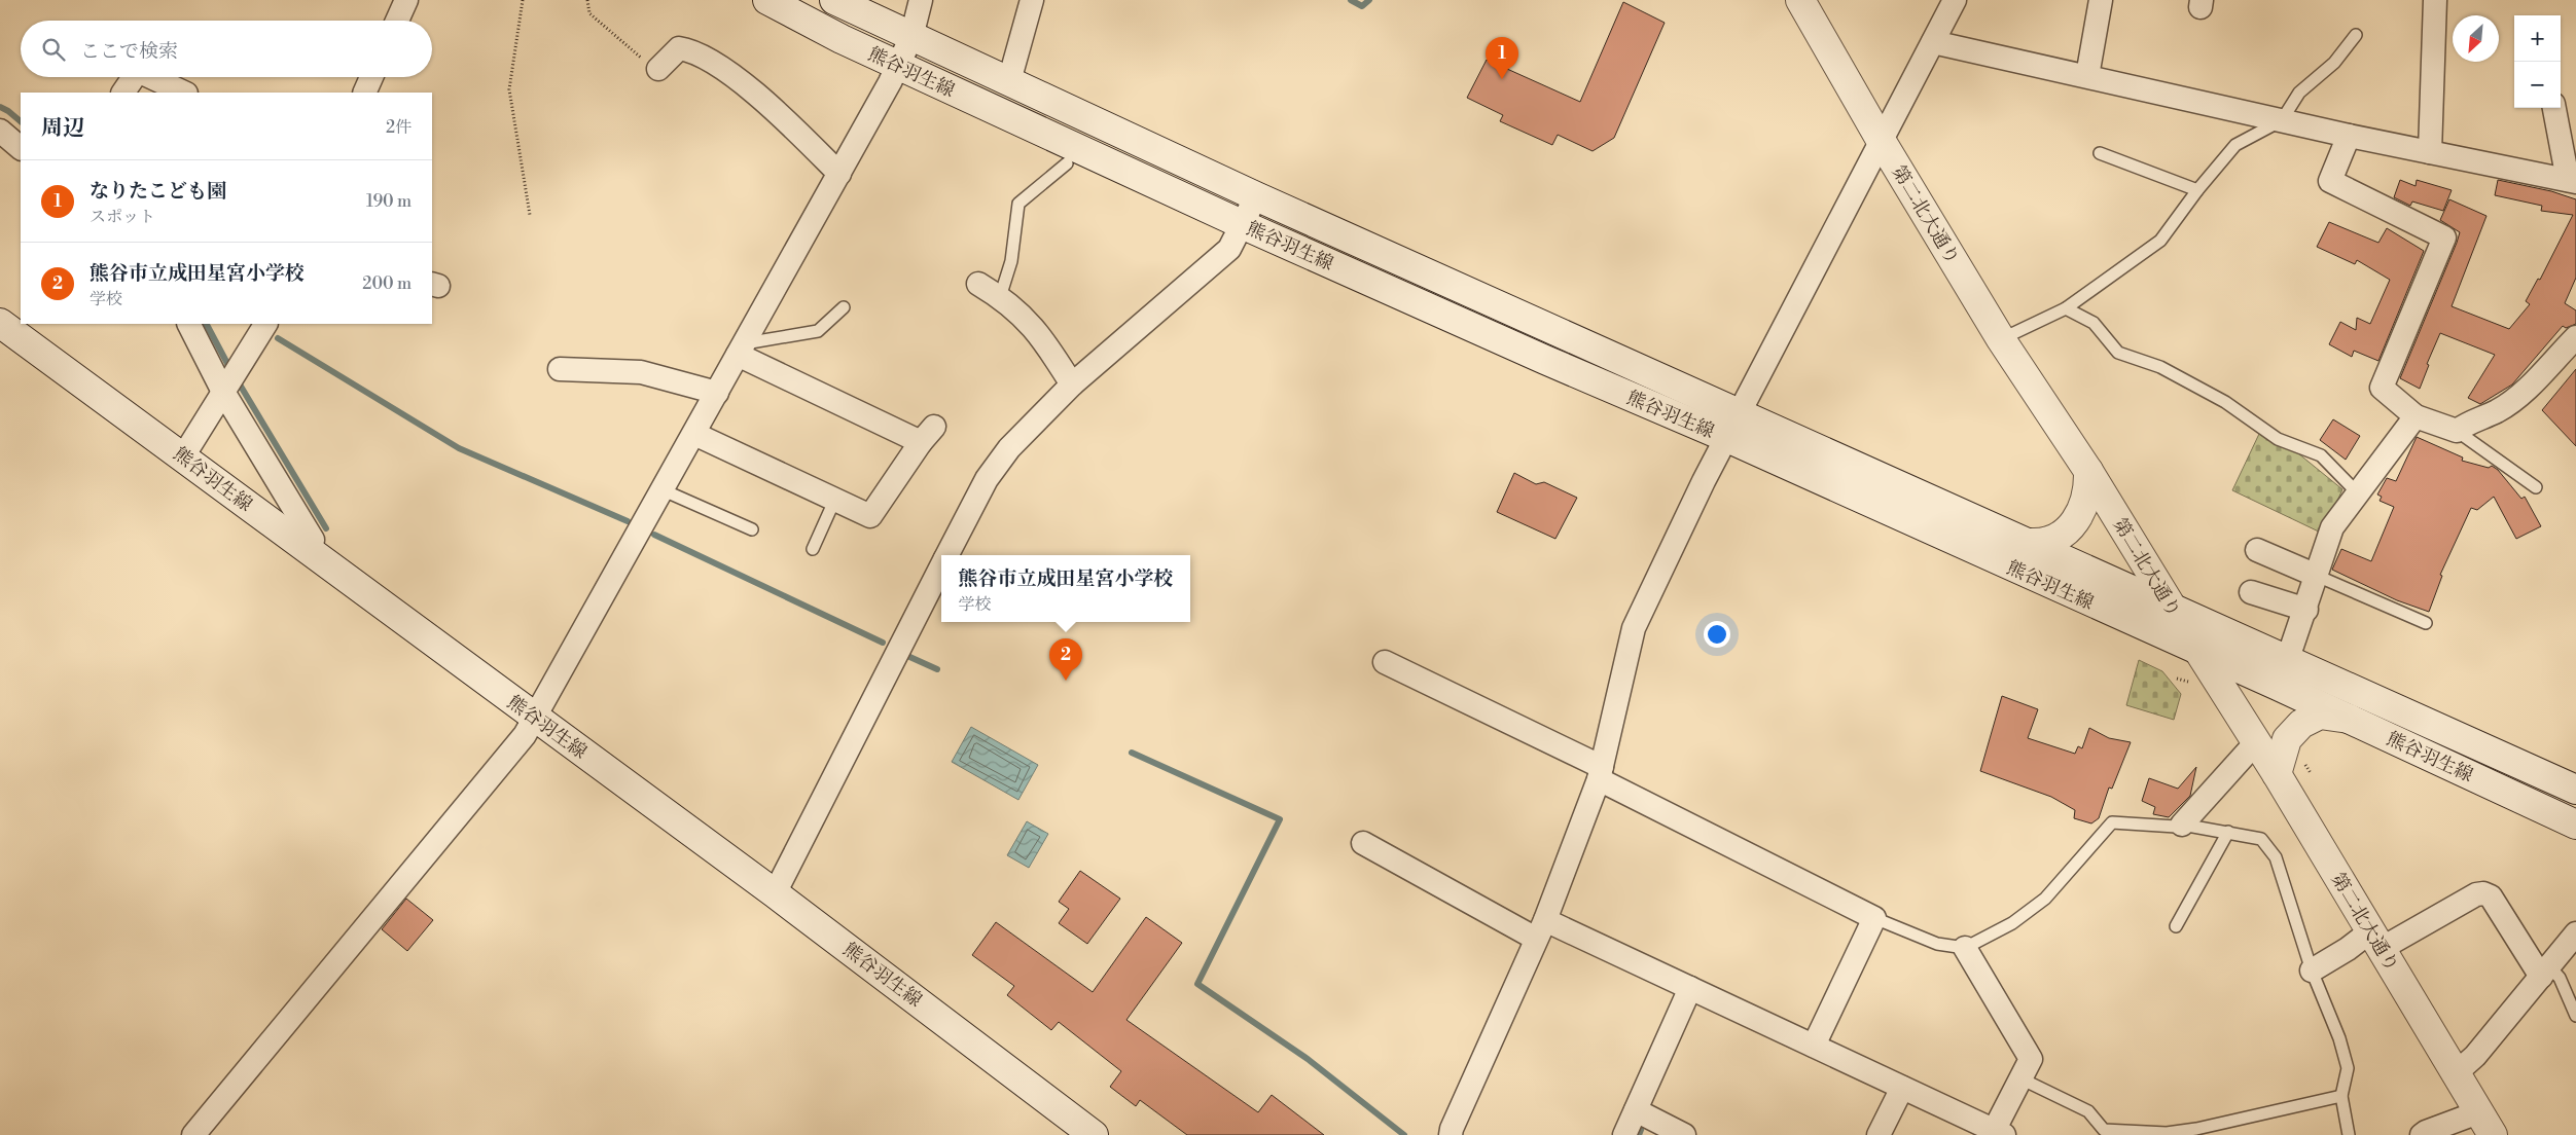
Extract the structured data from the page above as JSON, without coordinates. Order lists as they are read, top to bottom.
{
  "streets": {
    "main road": ["熊谷羽生線", "第二北大通り"]
  },
  "crossings": [
    ["熊谷羽生線", "第二北大通り"]
  ],
  "north": "bottom left",
  "page": {
    "map_buttons": ["+", "−"],
    "search": "ここで検索",
    "pins": ["1", "2"],
    "heading": ["周辺", "2件"],
    "list": [
      {
        "mark": "1",
        "name": "なりたこども園",
        "note": "スポット",
        "value": "190 m"
      },
      {
        "mark": "2",
        "name": "熊谷市立成田星宮小学校",
        "note": "学校",
        "value": "200 m"
      }
    ],
    "popup": ["熊谷市立成田星宮小学校", "学校"]
  }
}
